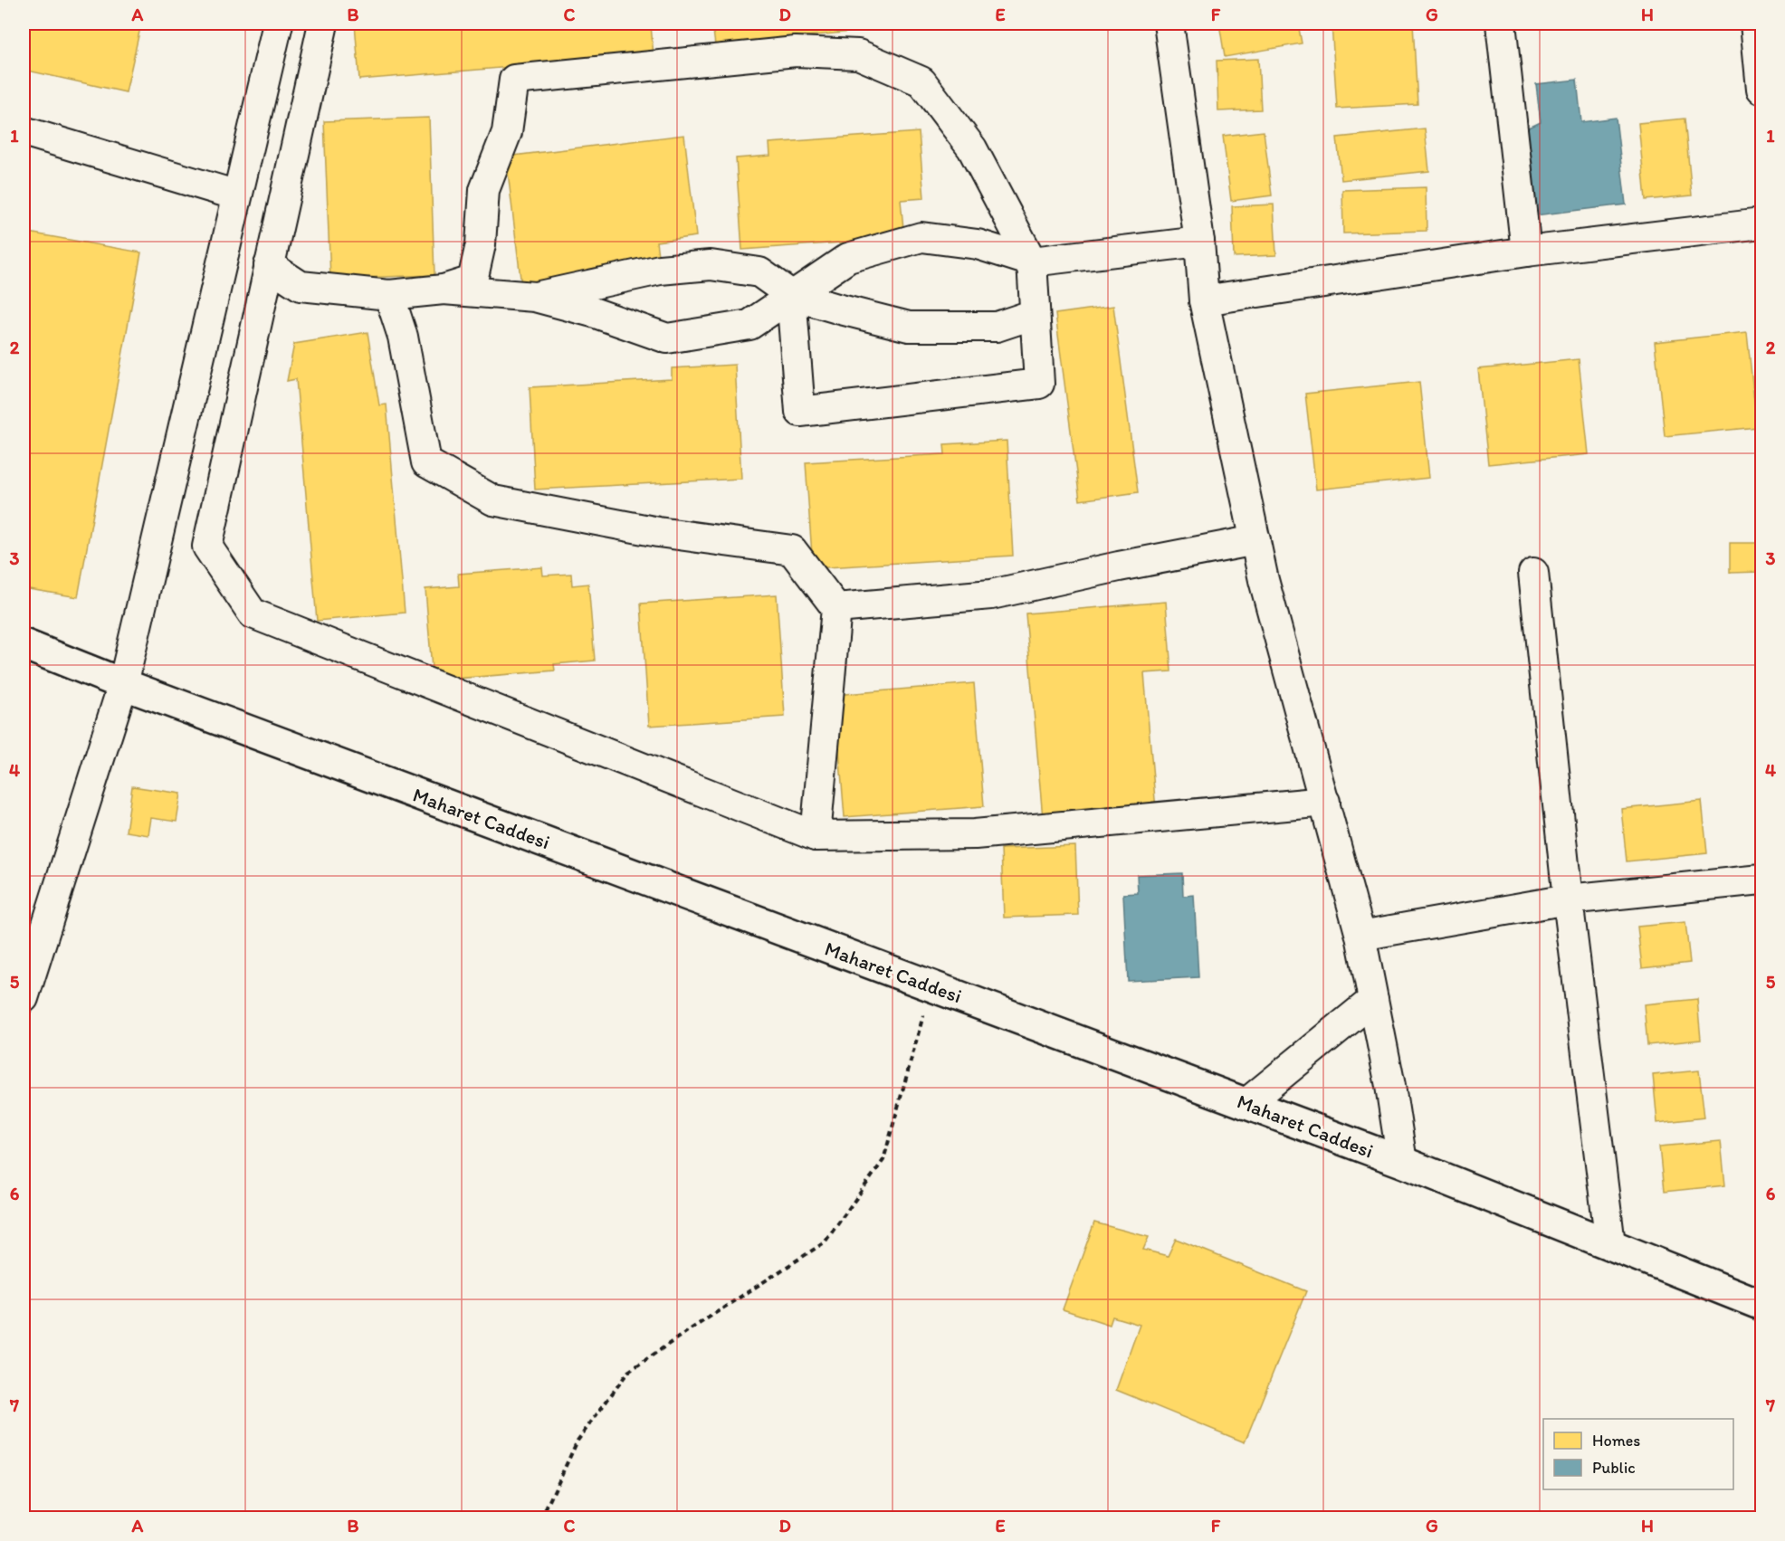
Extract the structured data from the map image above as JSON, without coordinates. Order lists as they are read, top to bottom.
{
  "streets": {
    "street": ["Maharet Caddesi"]
  },
  "legend": ["Homes", "Public"],
  "grid": {
    "columns": [
      "A",
      "B",
      "C",
      "D",
      "E",
      "F",
      "G",
      "H"
    ],
    "rows": [
      "1",
      "2",
      "3",
      "4",
      "5",
      "6",
      "7"
    ]
  }
}
